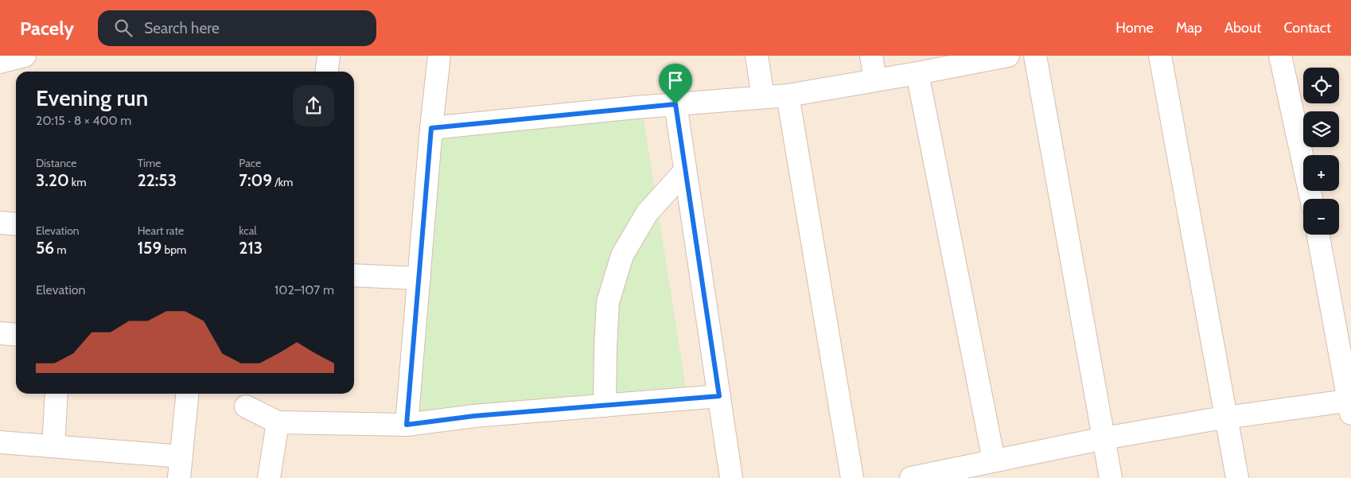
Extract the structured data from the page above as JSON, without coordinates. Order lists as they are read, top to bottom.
{
  "page": {
    "header": "Pacely",
    "search": "Search here",
    "nav": [
      "Home",
      "Map",
      "About",
      "Contact"
    ],
    "map_buttons": ["+", "−"],
    "heading": ["Evening run", "20:15 · 8 × 400 m"],
    "stats": [
      ["Distance", "3.20 km"],
      ["Time", "22:53"],
      ["Pace", "7:09 /km"],
      ["Elevation", "56 m"],
      ["Heart rate", "159 bpm"],
      ["kcal", "213"]
    ],
    "chart": ["Elevation", "102–107 m"]
  }
}
